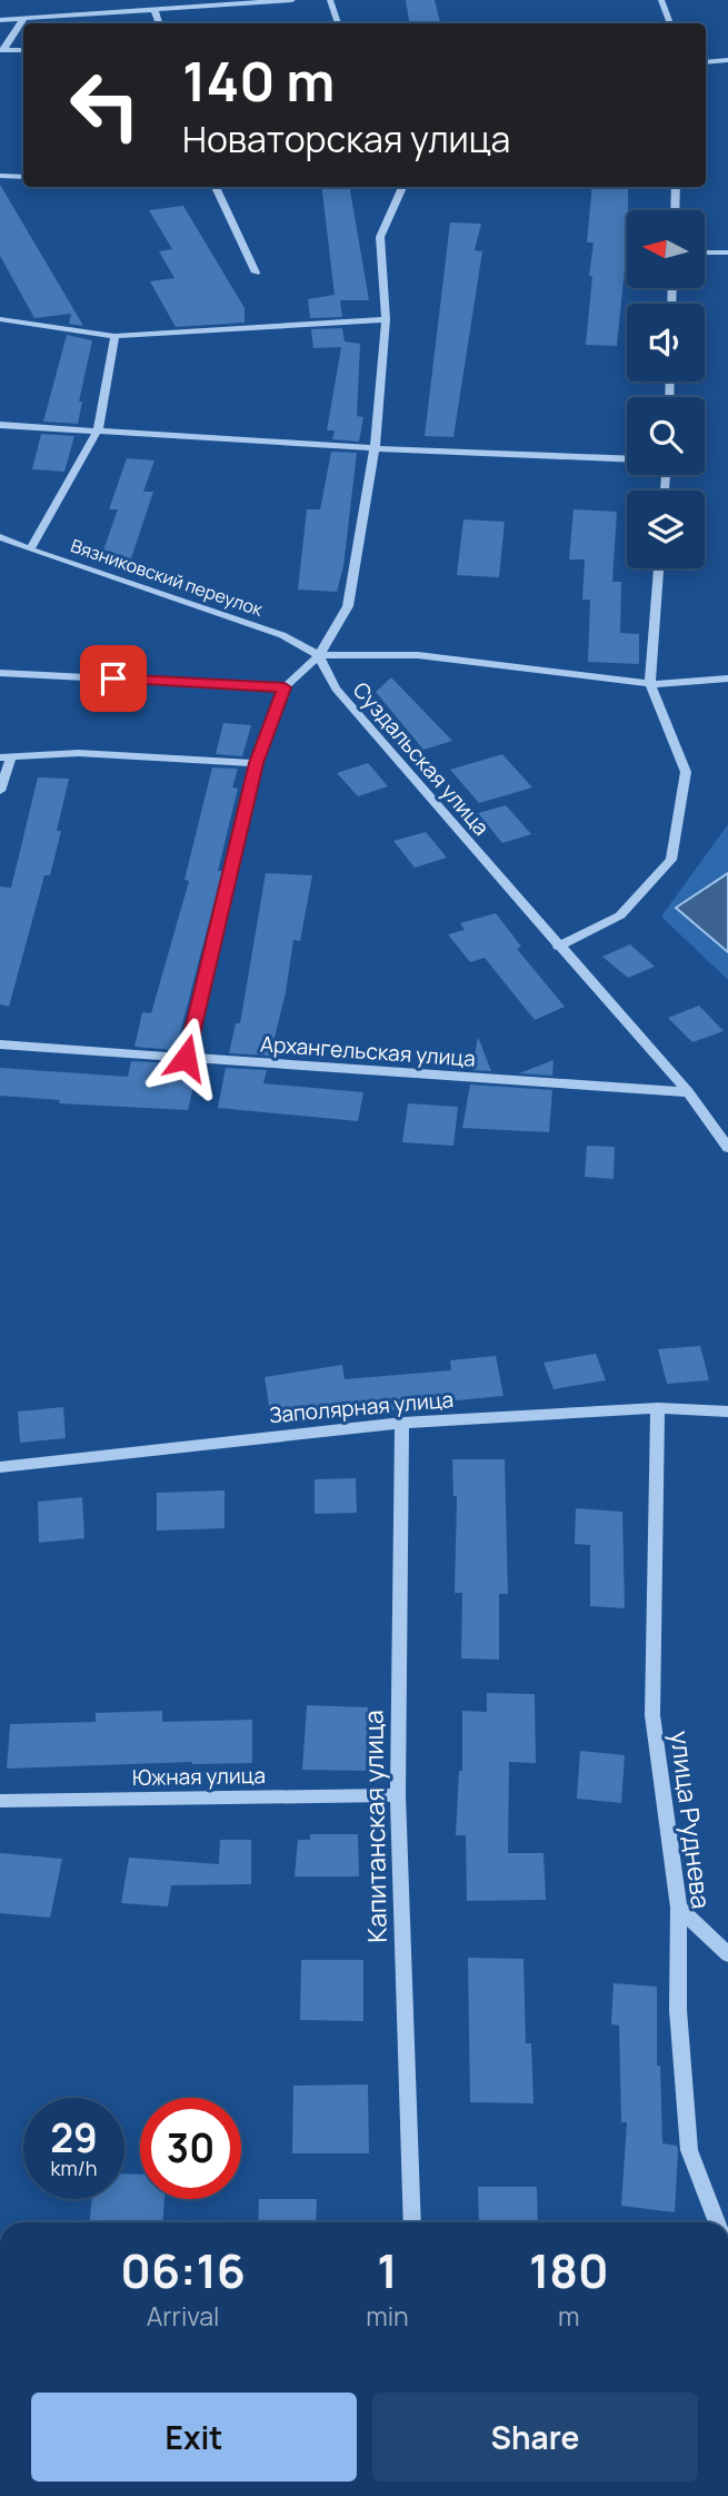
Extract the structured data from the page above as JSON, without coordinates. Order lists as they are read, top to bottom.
{
  "streets": {
    "street": [
      "Вязниковский переулок",
      "Суздальская улица",
      "Архангельская улица",
      "Заполярная улица",
      "Южная улица",
      "улица Руднева",
      "Капитанская улица"
    ]
  },
  "crossings": [
    ["Вязниковский переулок", "Суздальская улица"],
    ["Суздальская улица", "Архангельская улица"],
    ["Заполярная улица", "улица Руднева"],
    ["Заполярная улица", "Капитанская улица"],
    ["Южная улица", "Капитанская улица"]
  ],
  "north": "left",
  "page": {
    "turn": ["140 m", "Новаторская улица"],
    "speed": "29 km/h",
    "limit": "30",
    "eta": [
      "06:16",
      "Arrival",
      "1",
      "min",
      "180",
      "m"
    ],
    "buttons": ["Exit", "Share"]
  }
}
